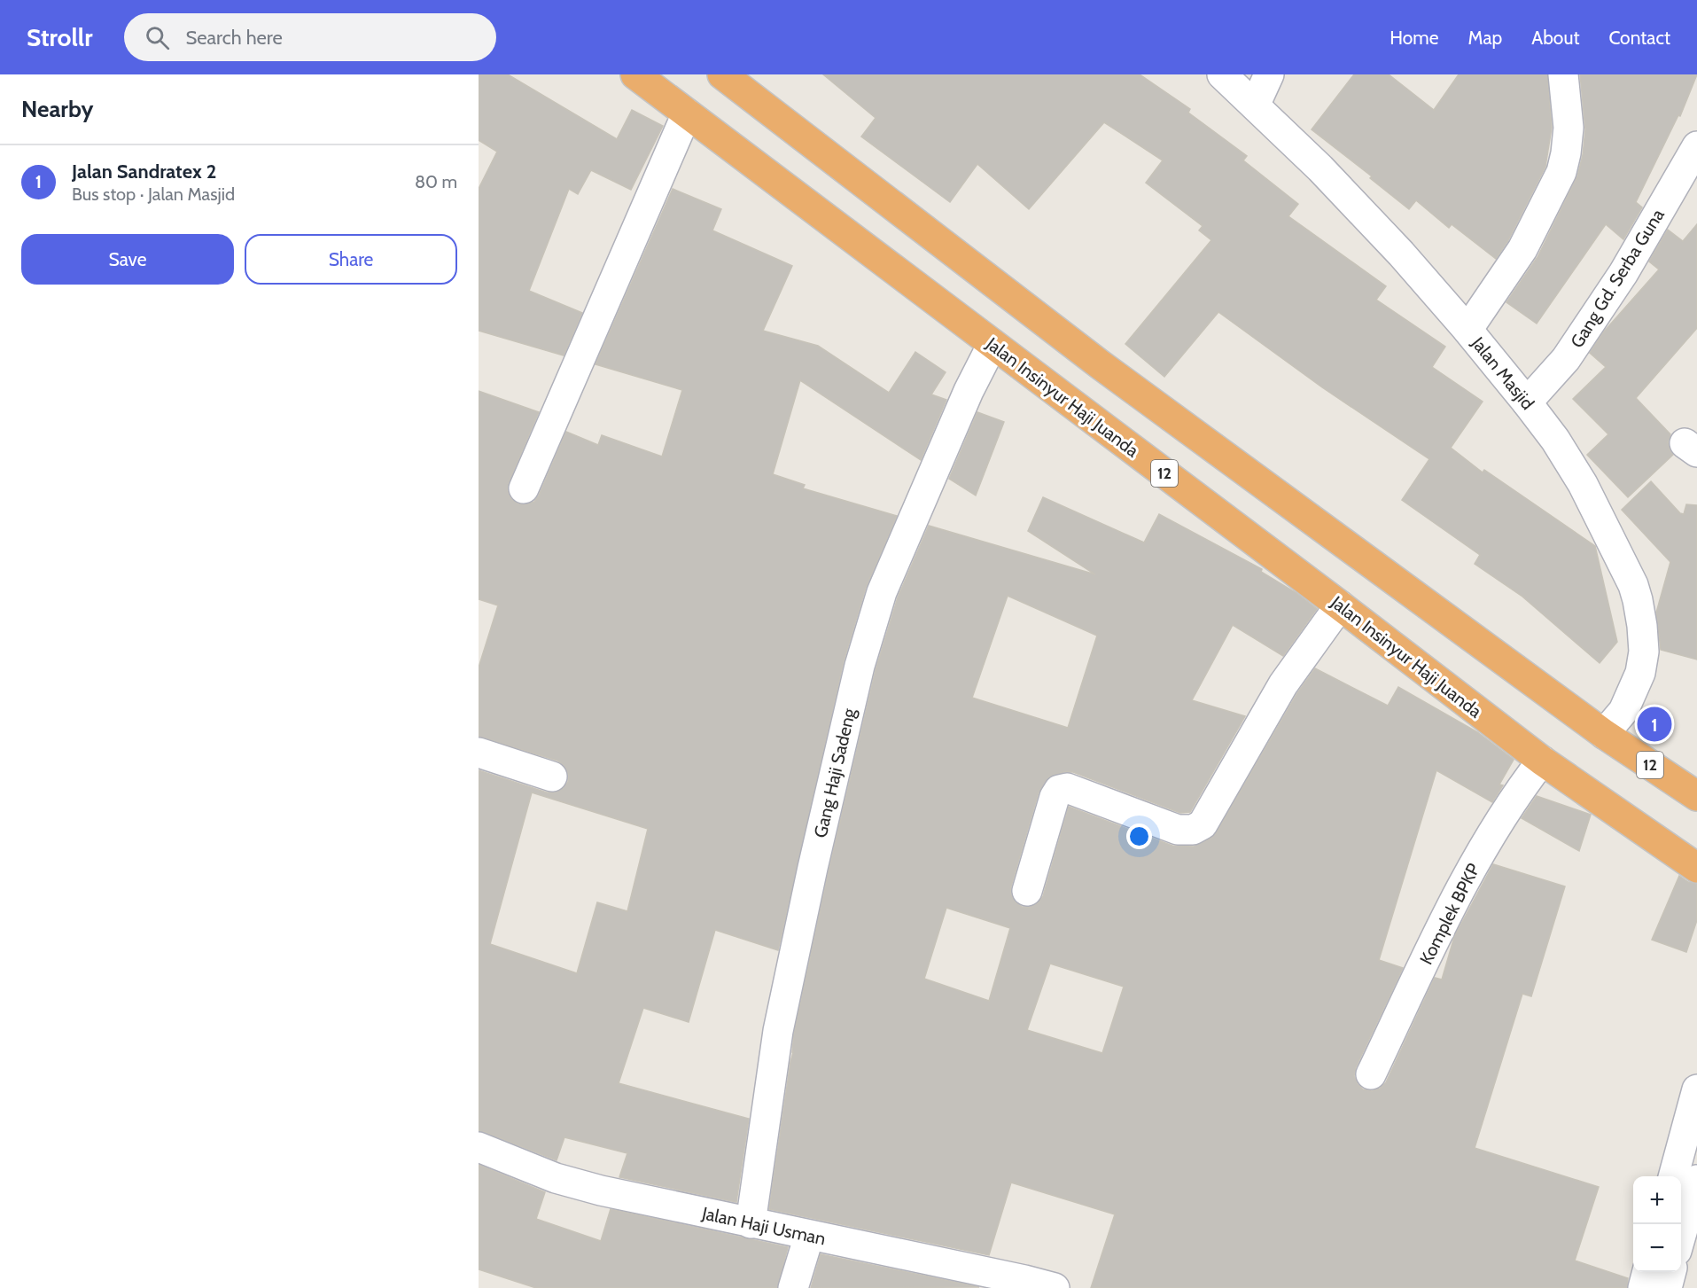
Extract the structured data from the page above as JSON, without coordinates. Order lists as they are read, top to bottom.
{
  "streets": {
    "highway": ["Jalan Insinyur Haji Juanda", "12"],
    "street": [
      "Gang Gd. Serba Guna",
      "Jalan Masjid",
      "Gang Haji Sadeng",
      "Komplek BPKP",
      "Jalan Haji Usman"
    ]
  },
  "crossings": [
    ["Gang Gd. Serba Guna", "Jalan Masjid"],
    ["Jalan Masjid", "12"],
    ["Jalan Insinyur Haji Juanda", "Gang Haji Sadeng"],
    ["Jalan Insinyur Haji Juanda", "Komplek BPKP"],
    ["Gang Haji Sadeng", "Jalan Haji Usman"]
  ],
  "page": {
    "header": "Strollr",
    "search": "Search here",
    "nav": [
      "Home",
      "Map",
      "About",
      "Contact"
    ],
    "heading": "Nearby",
    "list": [
      {
        "mark": "1",
        "name": "Jalan Sandratex 2",
        "note": "Bus stop · Jalan Masjid",
        "value": "80 m"
      }
    ],
    "buttons": ["Save", "Share"],
    "pins": "1",
    "map_buttons": ["+", "−"]
  }
}
